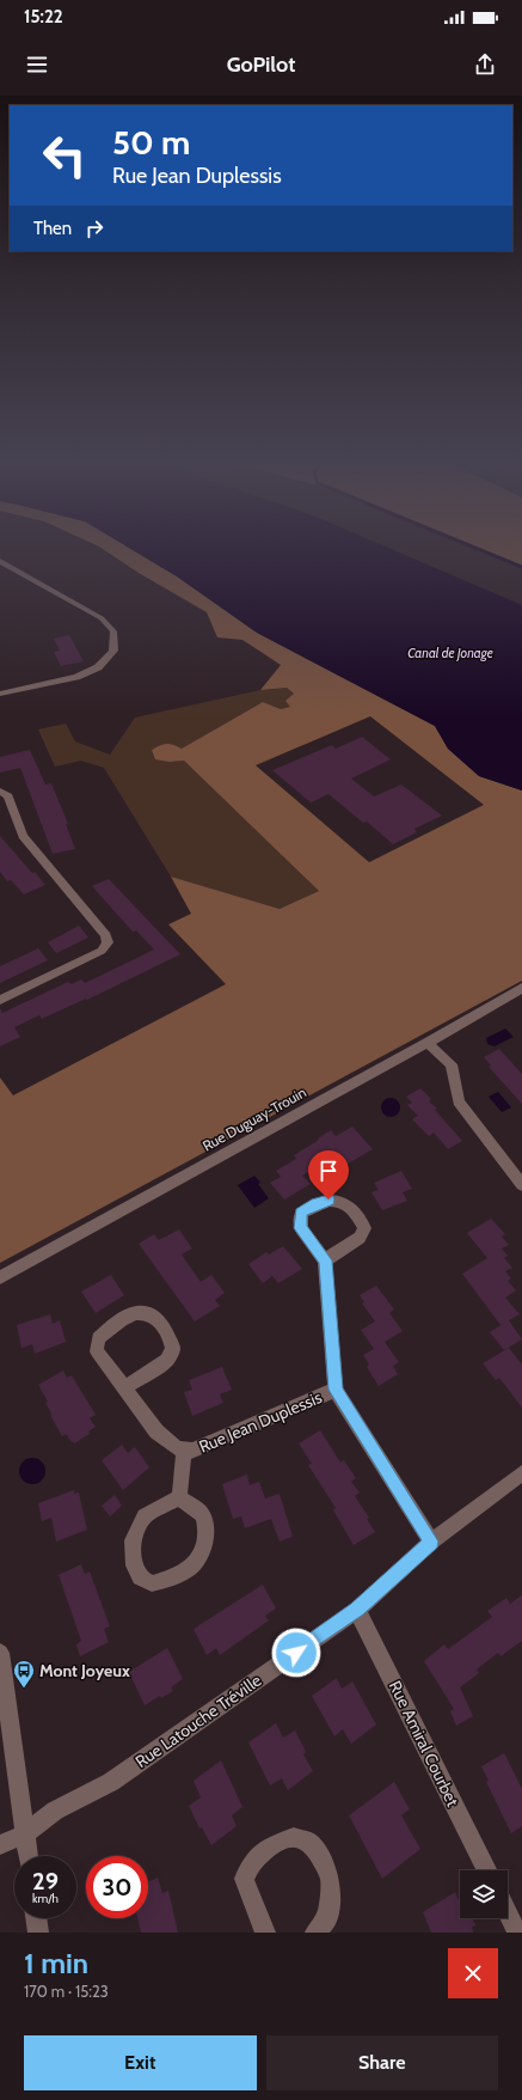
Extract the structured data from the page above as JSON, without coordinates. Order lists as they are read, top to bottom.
{
  "streets": {
    "street": [
      "Rue Duguay-Trouin",
      "Rue Jean Duplessis",
      "Rue Latouche Tréville",
      "Rue Amiral Courbet"
    ]
  },
  "crossings": [
    ["Rue Jean Duplessis", "Rue Latouche Tréville"],
    ["Rue Latouche Tréville", "Rue Amiral Courbet"]
  ],
  "water": ["Canal de Jonage"],
  "places": {
    "bus stop": ["Mont Joyeux"]
  },
  "page": {
    "status": "15:22",
    "header": "GoPilot",
    "turn": ["50 m", "Rue Jean Duplessis"],
    "then": "Then",
    "speed": "29 km/h",
    "limit": "30",
    "heading": ["1 min", "170 m · 15:23"],
    "buttons": ["Exit", "Share"]
  }
}
